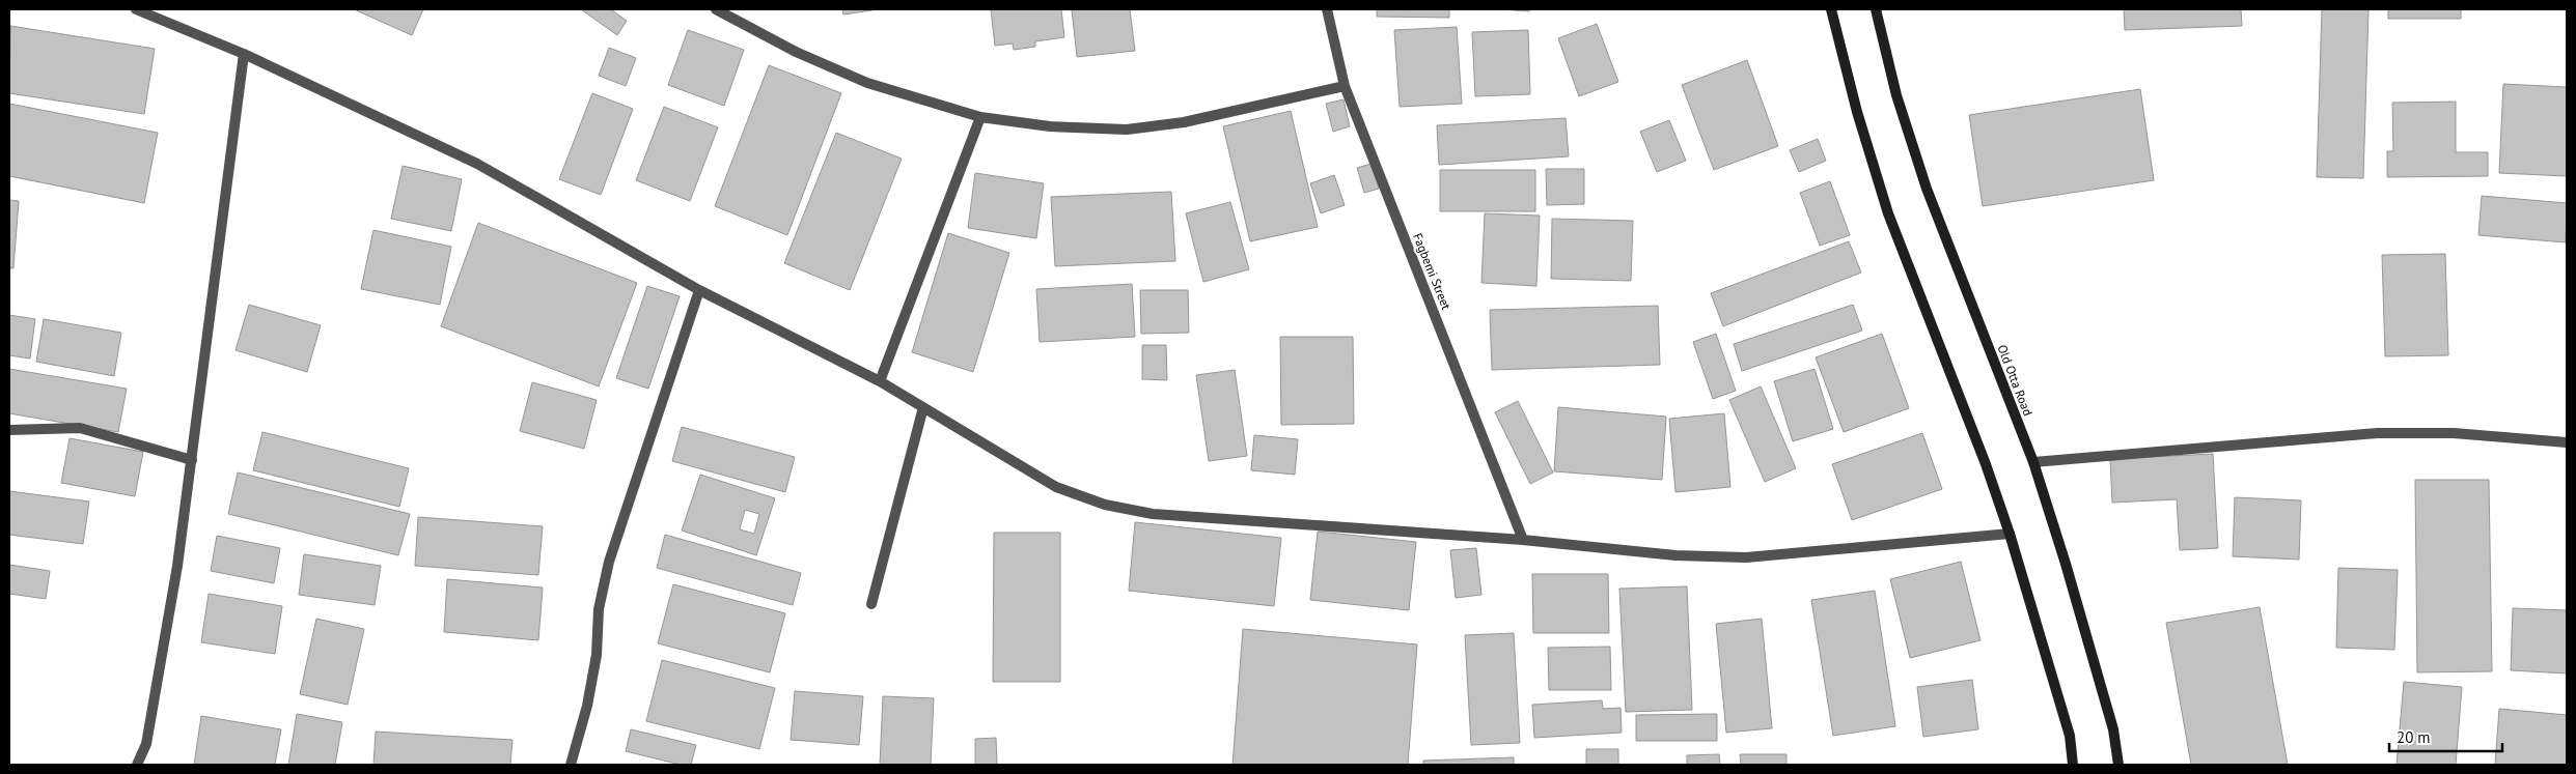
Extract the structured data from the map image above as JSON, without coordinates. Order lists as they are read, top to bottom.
{
  "streets": {
    "street": ["Fagbemi Street", "Old Otta Road"]
  },
  "scale_bar": "20 m"
}
